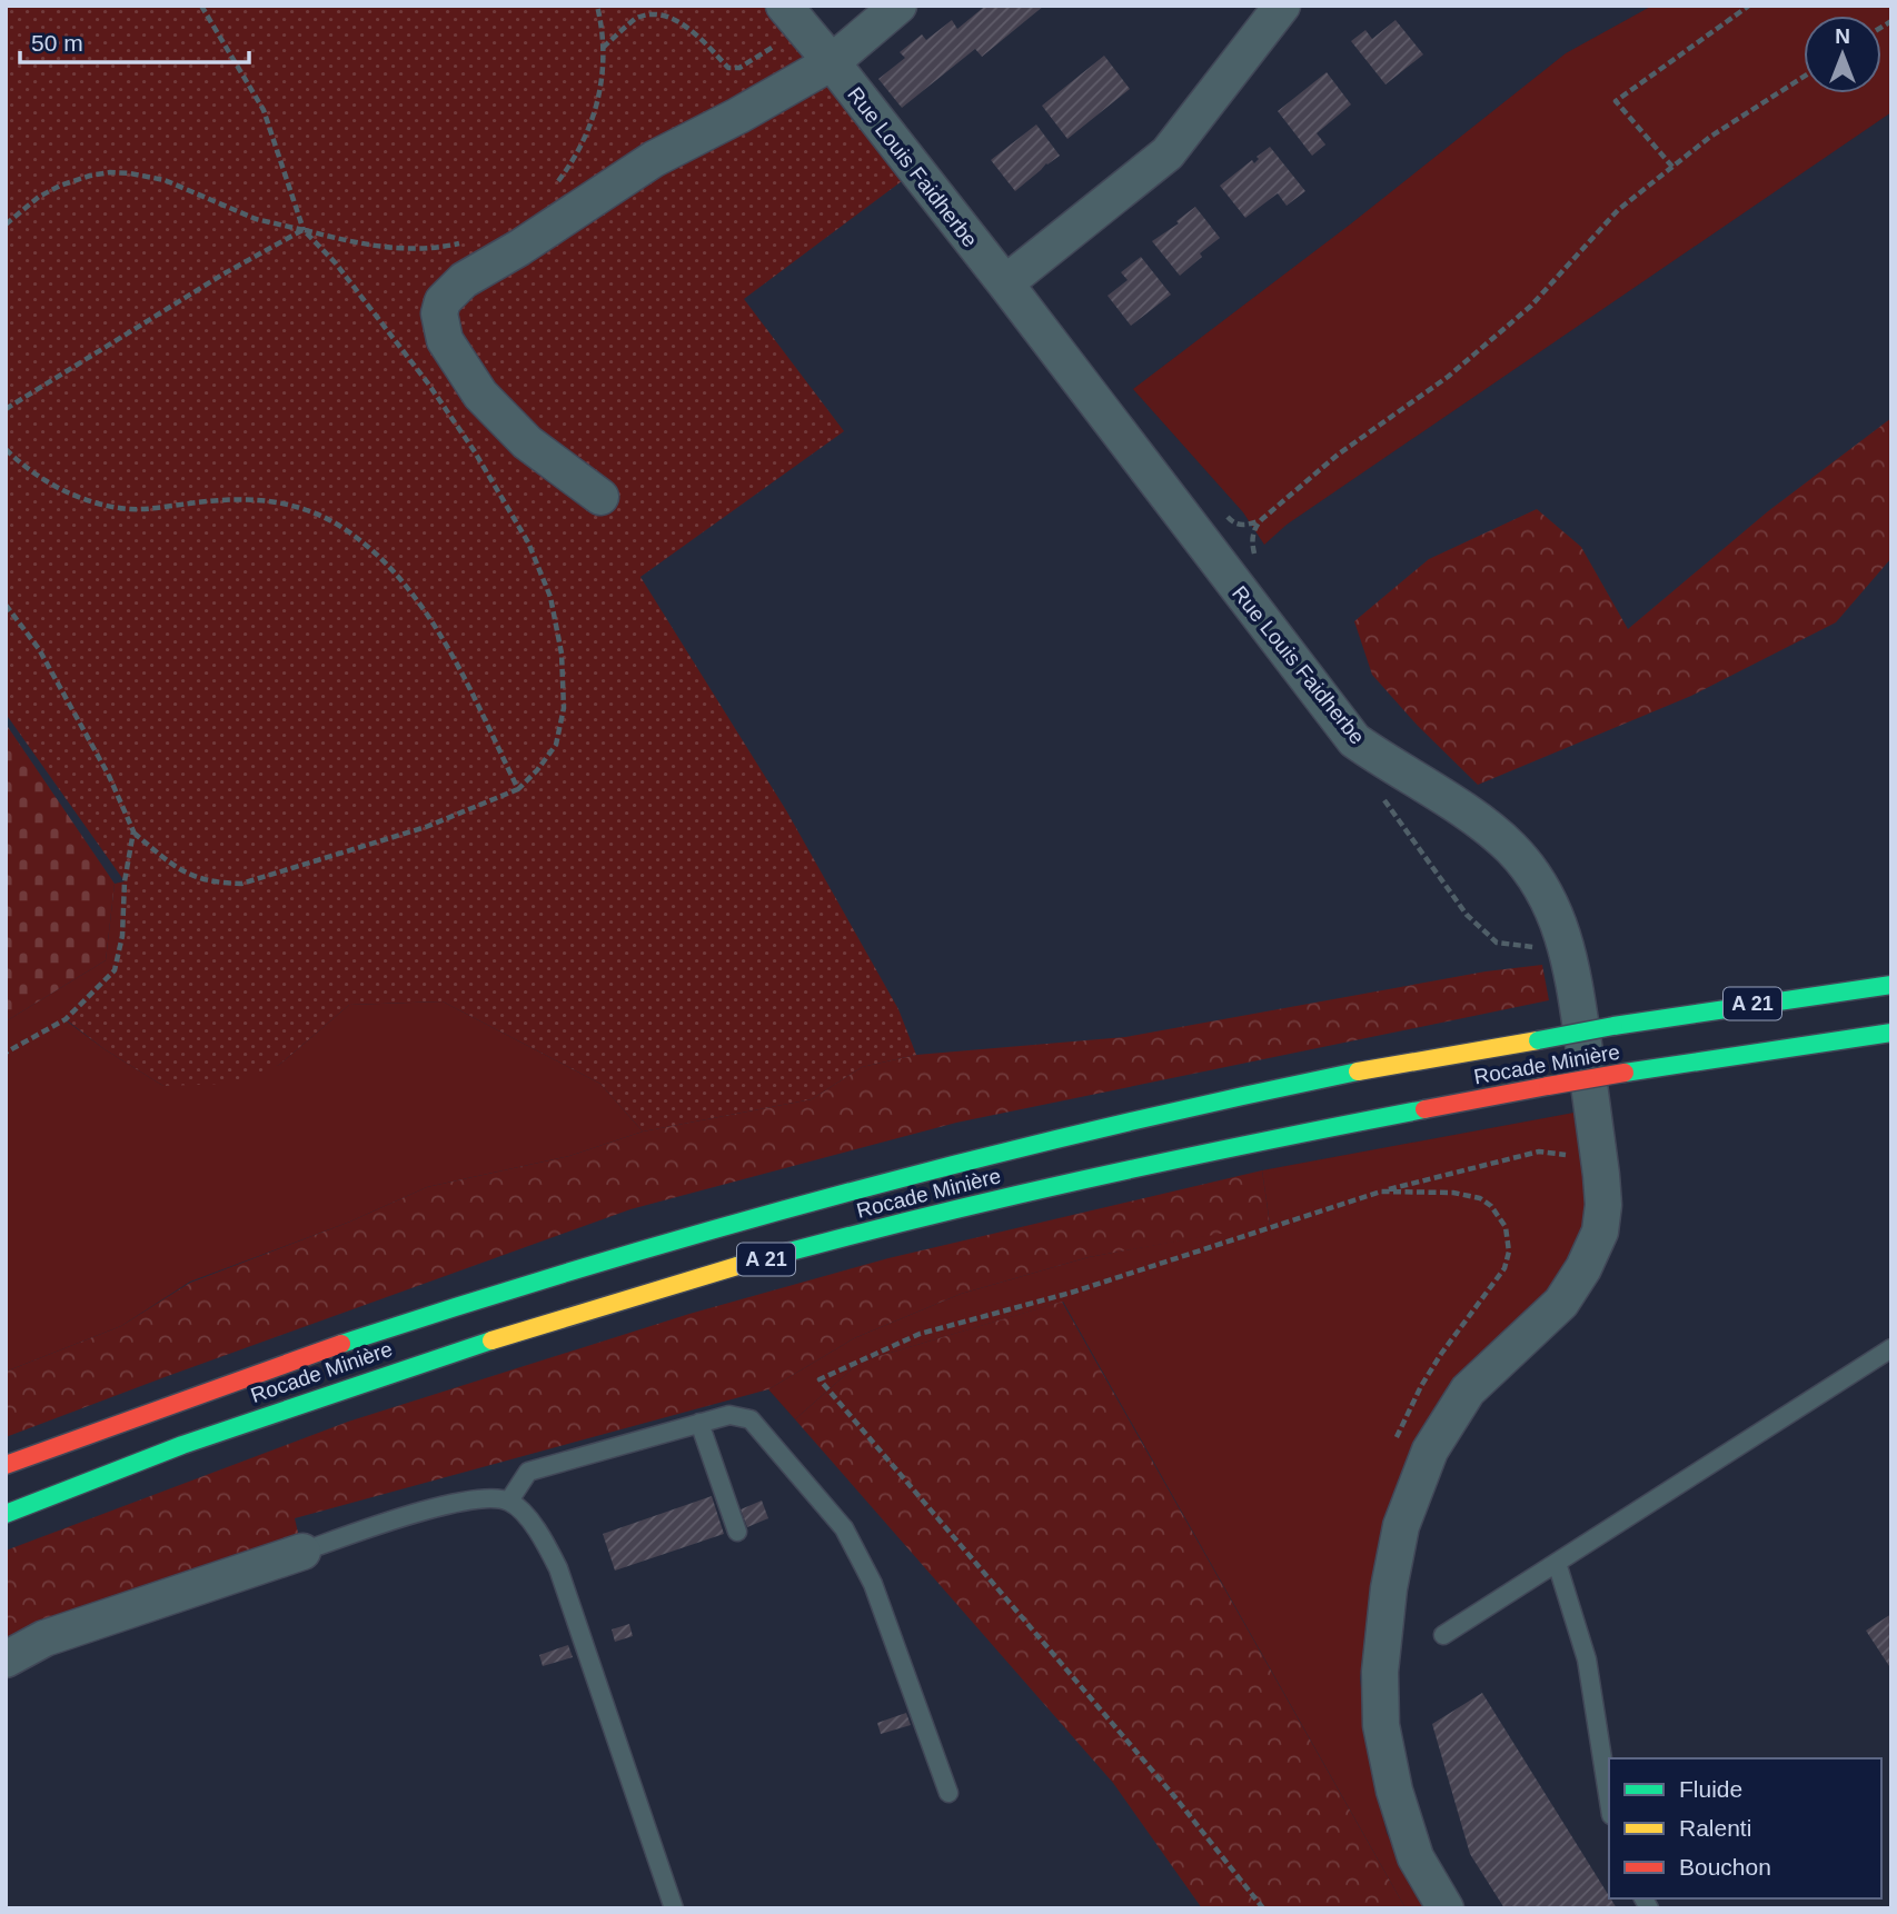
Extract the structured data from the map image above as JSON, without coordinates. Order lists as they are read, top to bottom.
{
  "streets": {
    "highway": ["A 21", "Rocade Minière"],
    "street": ["Rue Louis Faidherbe"]
  },
  "legend": ["Fluide", "Ralenti", "Bouchon"],
  "scale_bar": "50 m",
  "north": "top"
}
